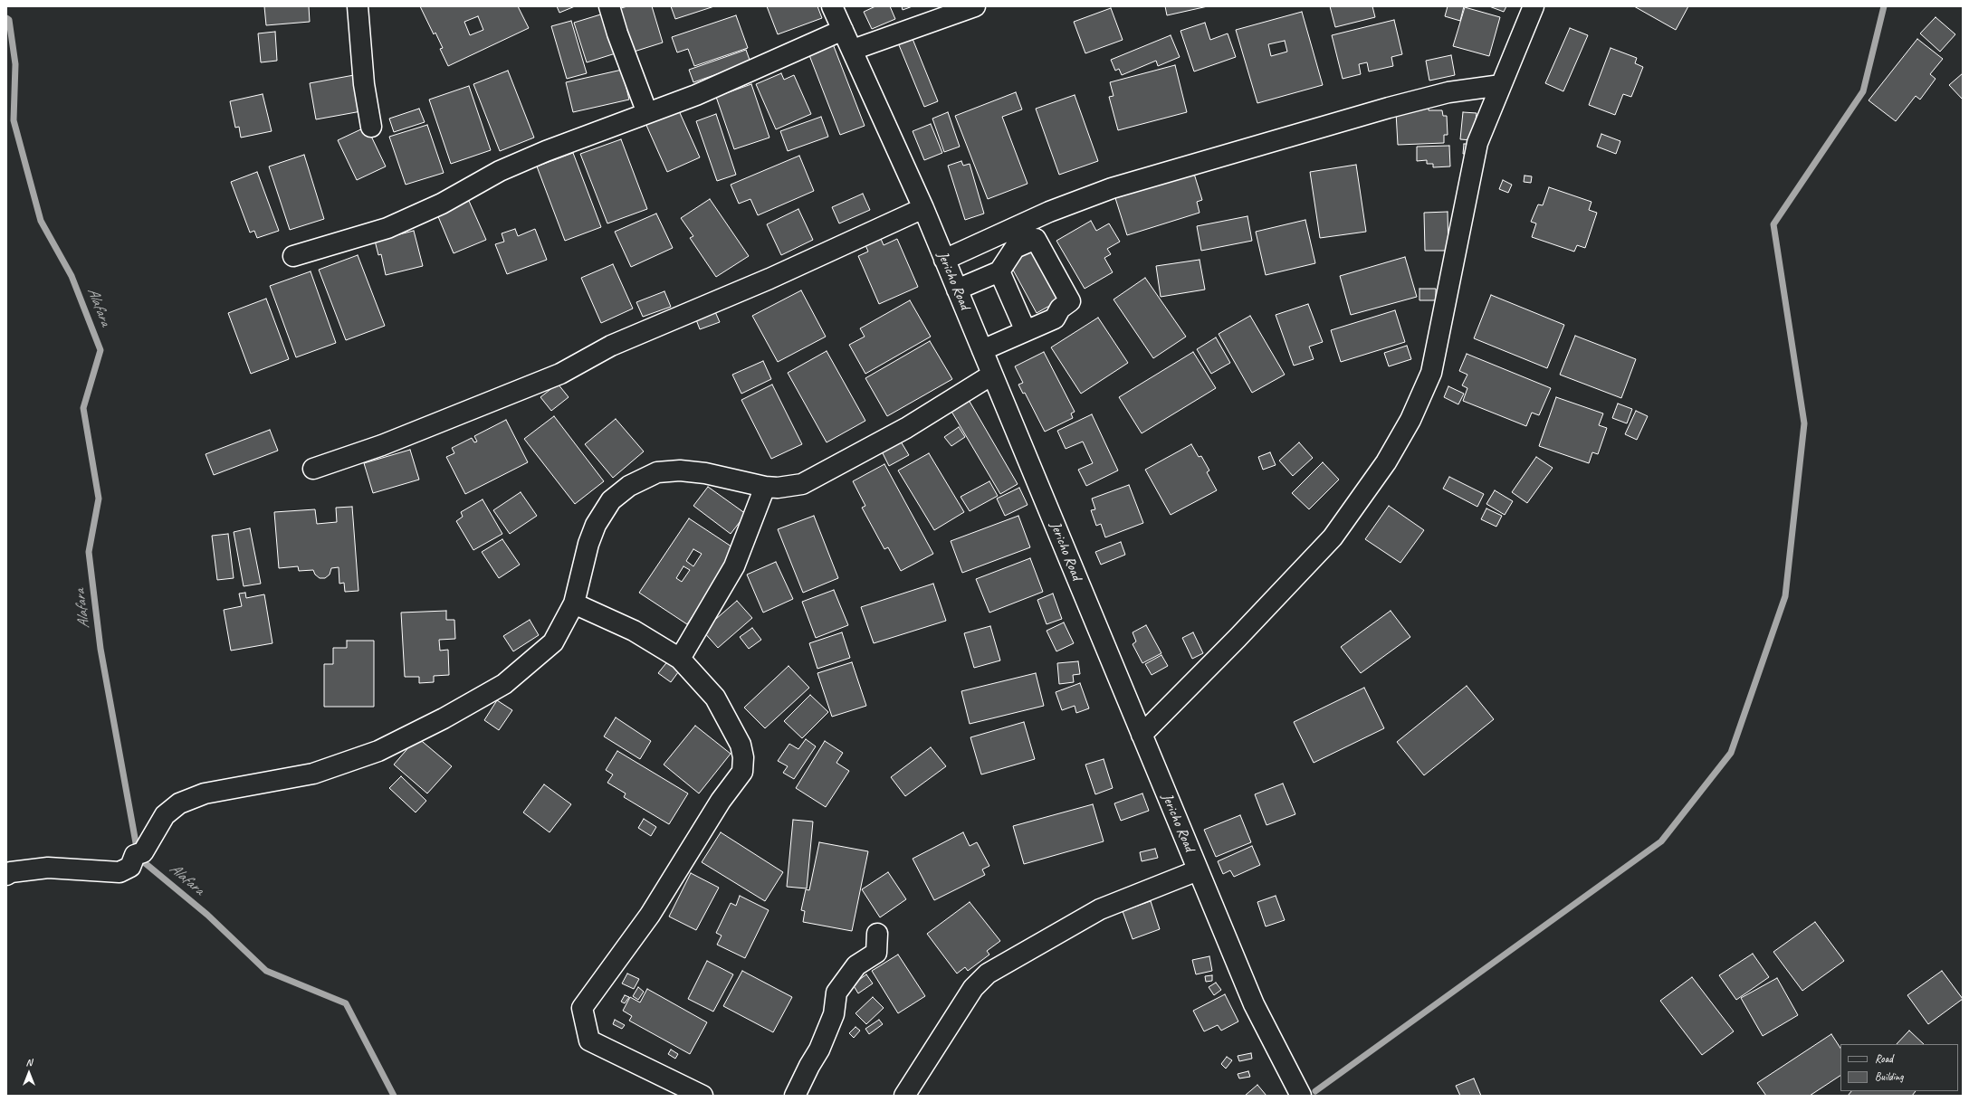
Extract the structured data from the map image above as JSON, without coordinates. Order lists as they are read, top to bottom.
{
  "streets": {
    "street": ["Jericho Road"]
  },
  "water": ["Alafara"],
  "legend": ["Road", "Building"],
  "north": "top"
}
